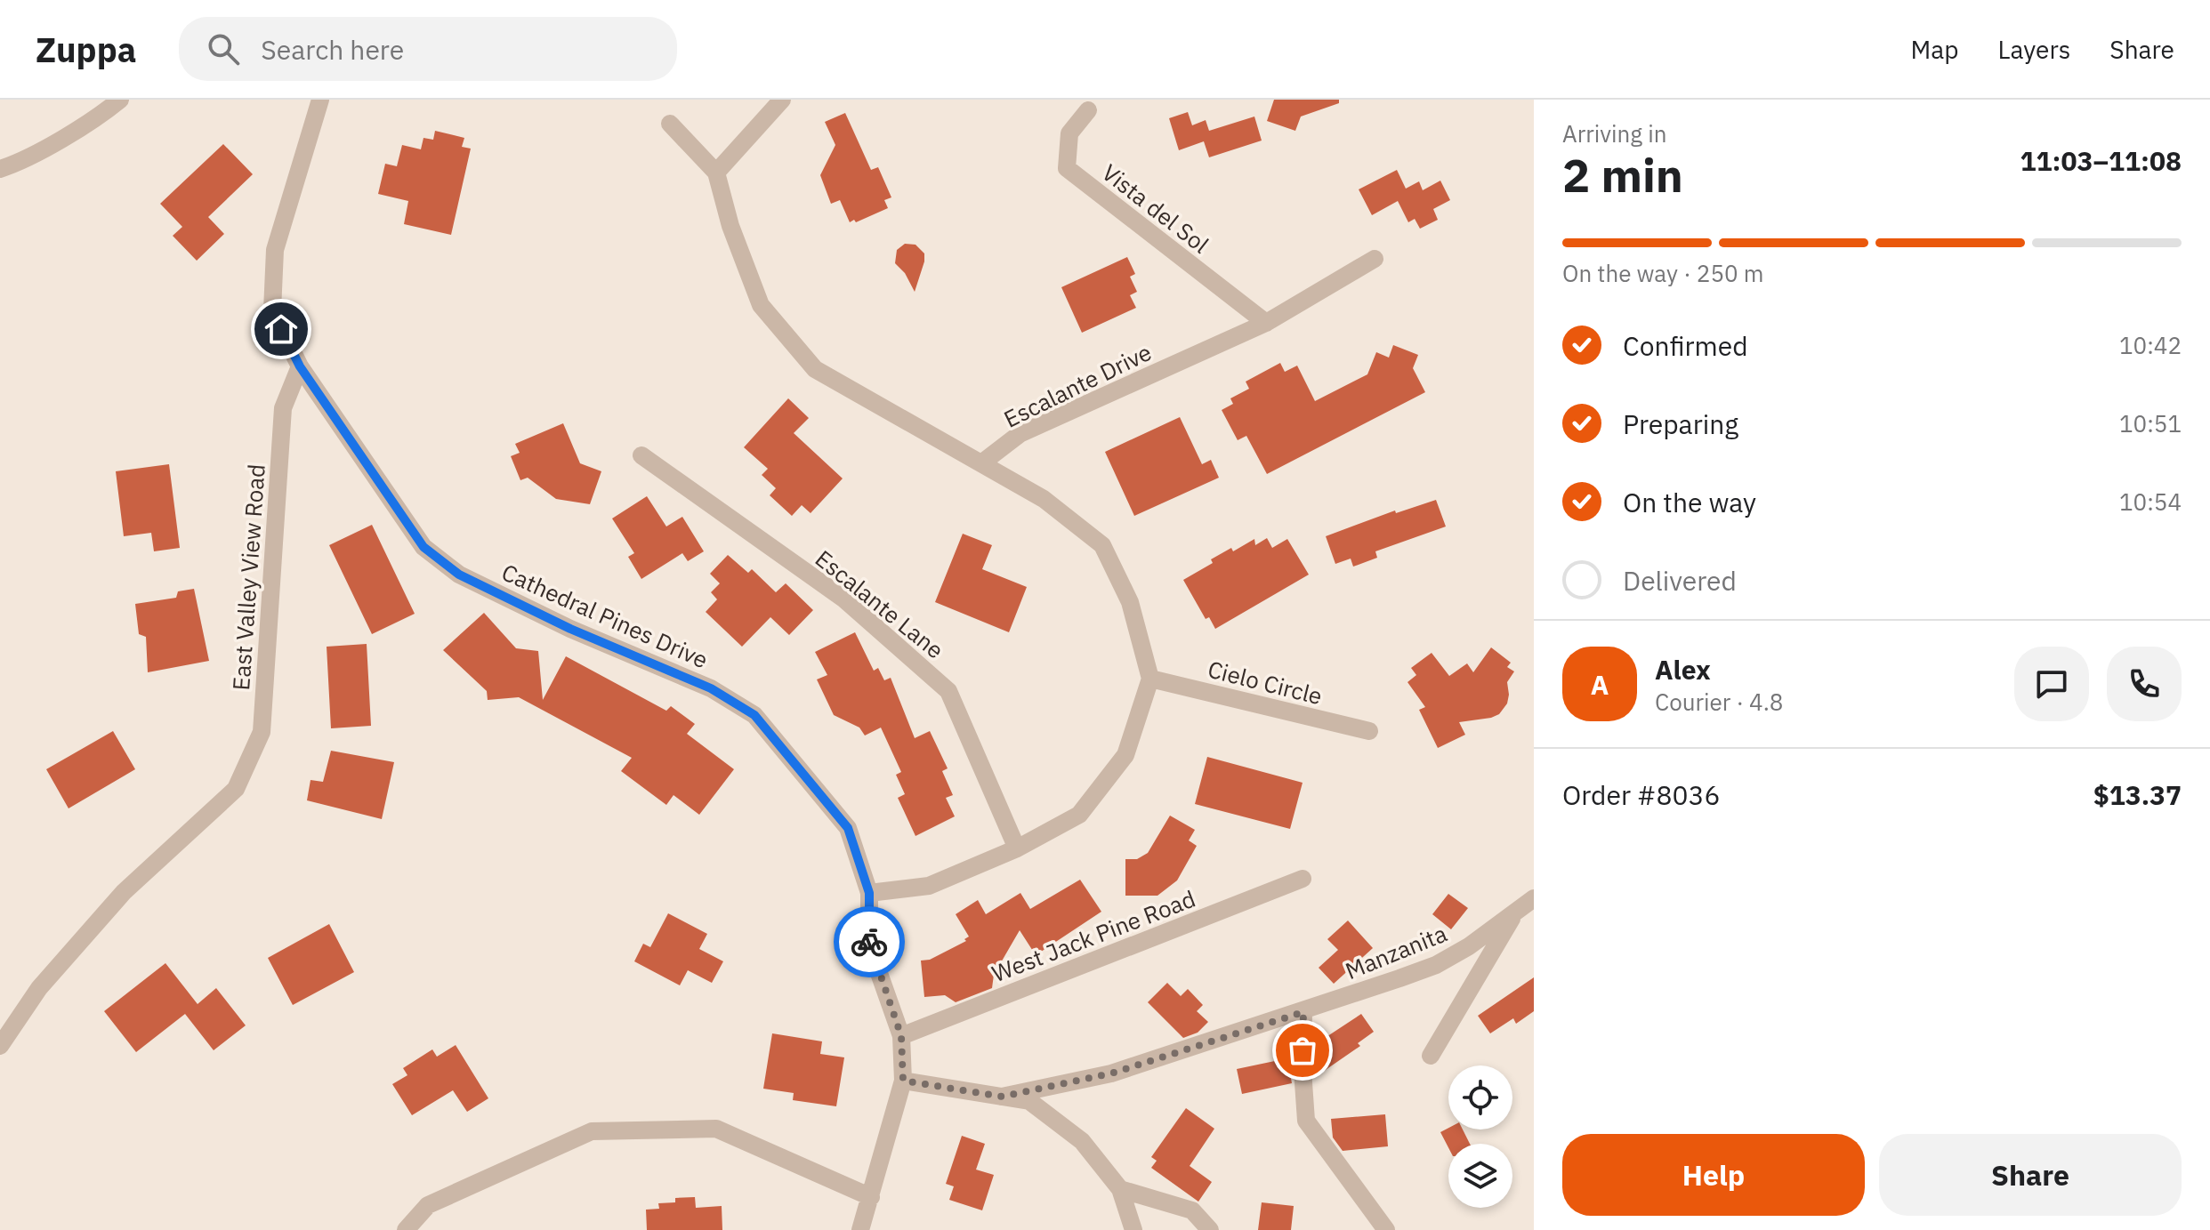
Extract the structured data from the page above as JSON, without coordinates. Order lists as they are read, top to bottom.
{
  "streets": {
    "street": [
      "Vista del Sol",
      "Escalante Drive",
      "East Valley View Road",
      "Escalante Lane",
      "Cathedral Pines Drive",
      "Cielo Circle",
      "West Jack Pine Road",
      "Manzanita"
    ]
  },
  "crossings": [
    ["Vista del Sol", "Escalante Drive"],
    ["East Valley View Road", "Cathedral Pines Drive"],
    ["Cathedral Pines Drive", "West Jack Pine Road"]
  ],
  "page": {
    "header": "Zuppa",
    "search": "Search here",
    "nav": ["Map", "Layers", "Share"],
    "heading": ["2 min", "Arriving in", "11:03–11:08"],
    "panel": [
      "Alex",
      "Courier · 4.8",
      "Order #8036",
      "$13.37"
    ],
    "bar": "On the way · 250 m",
    "list": [
      ["Confirmed", "10:42"],
      ["Preparing", "10:51"],
      ["On the way", "10:54"],
      "Delivered"
    ],
    "round": "A",
    "buttons": ["Help", "Share"]
  }
}
